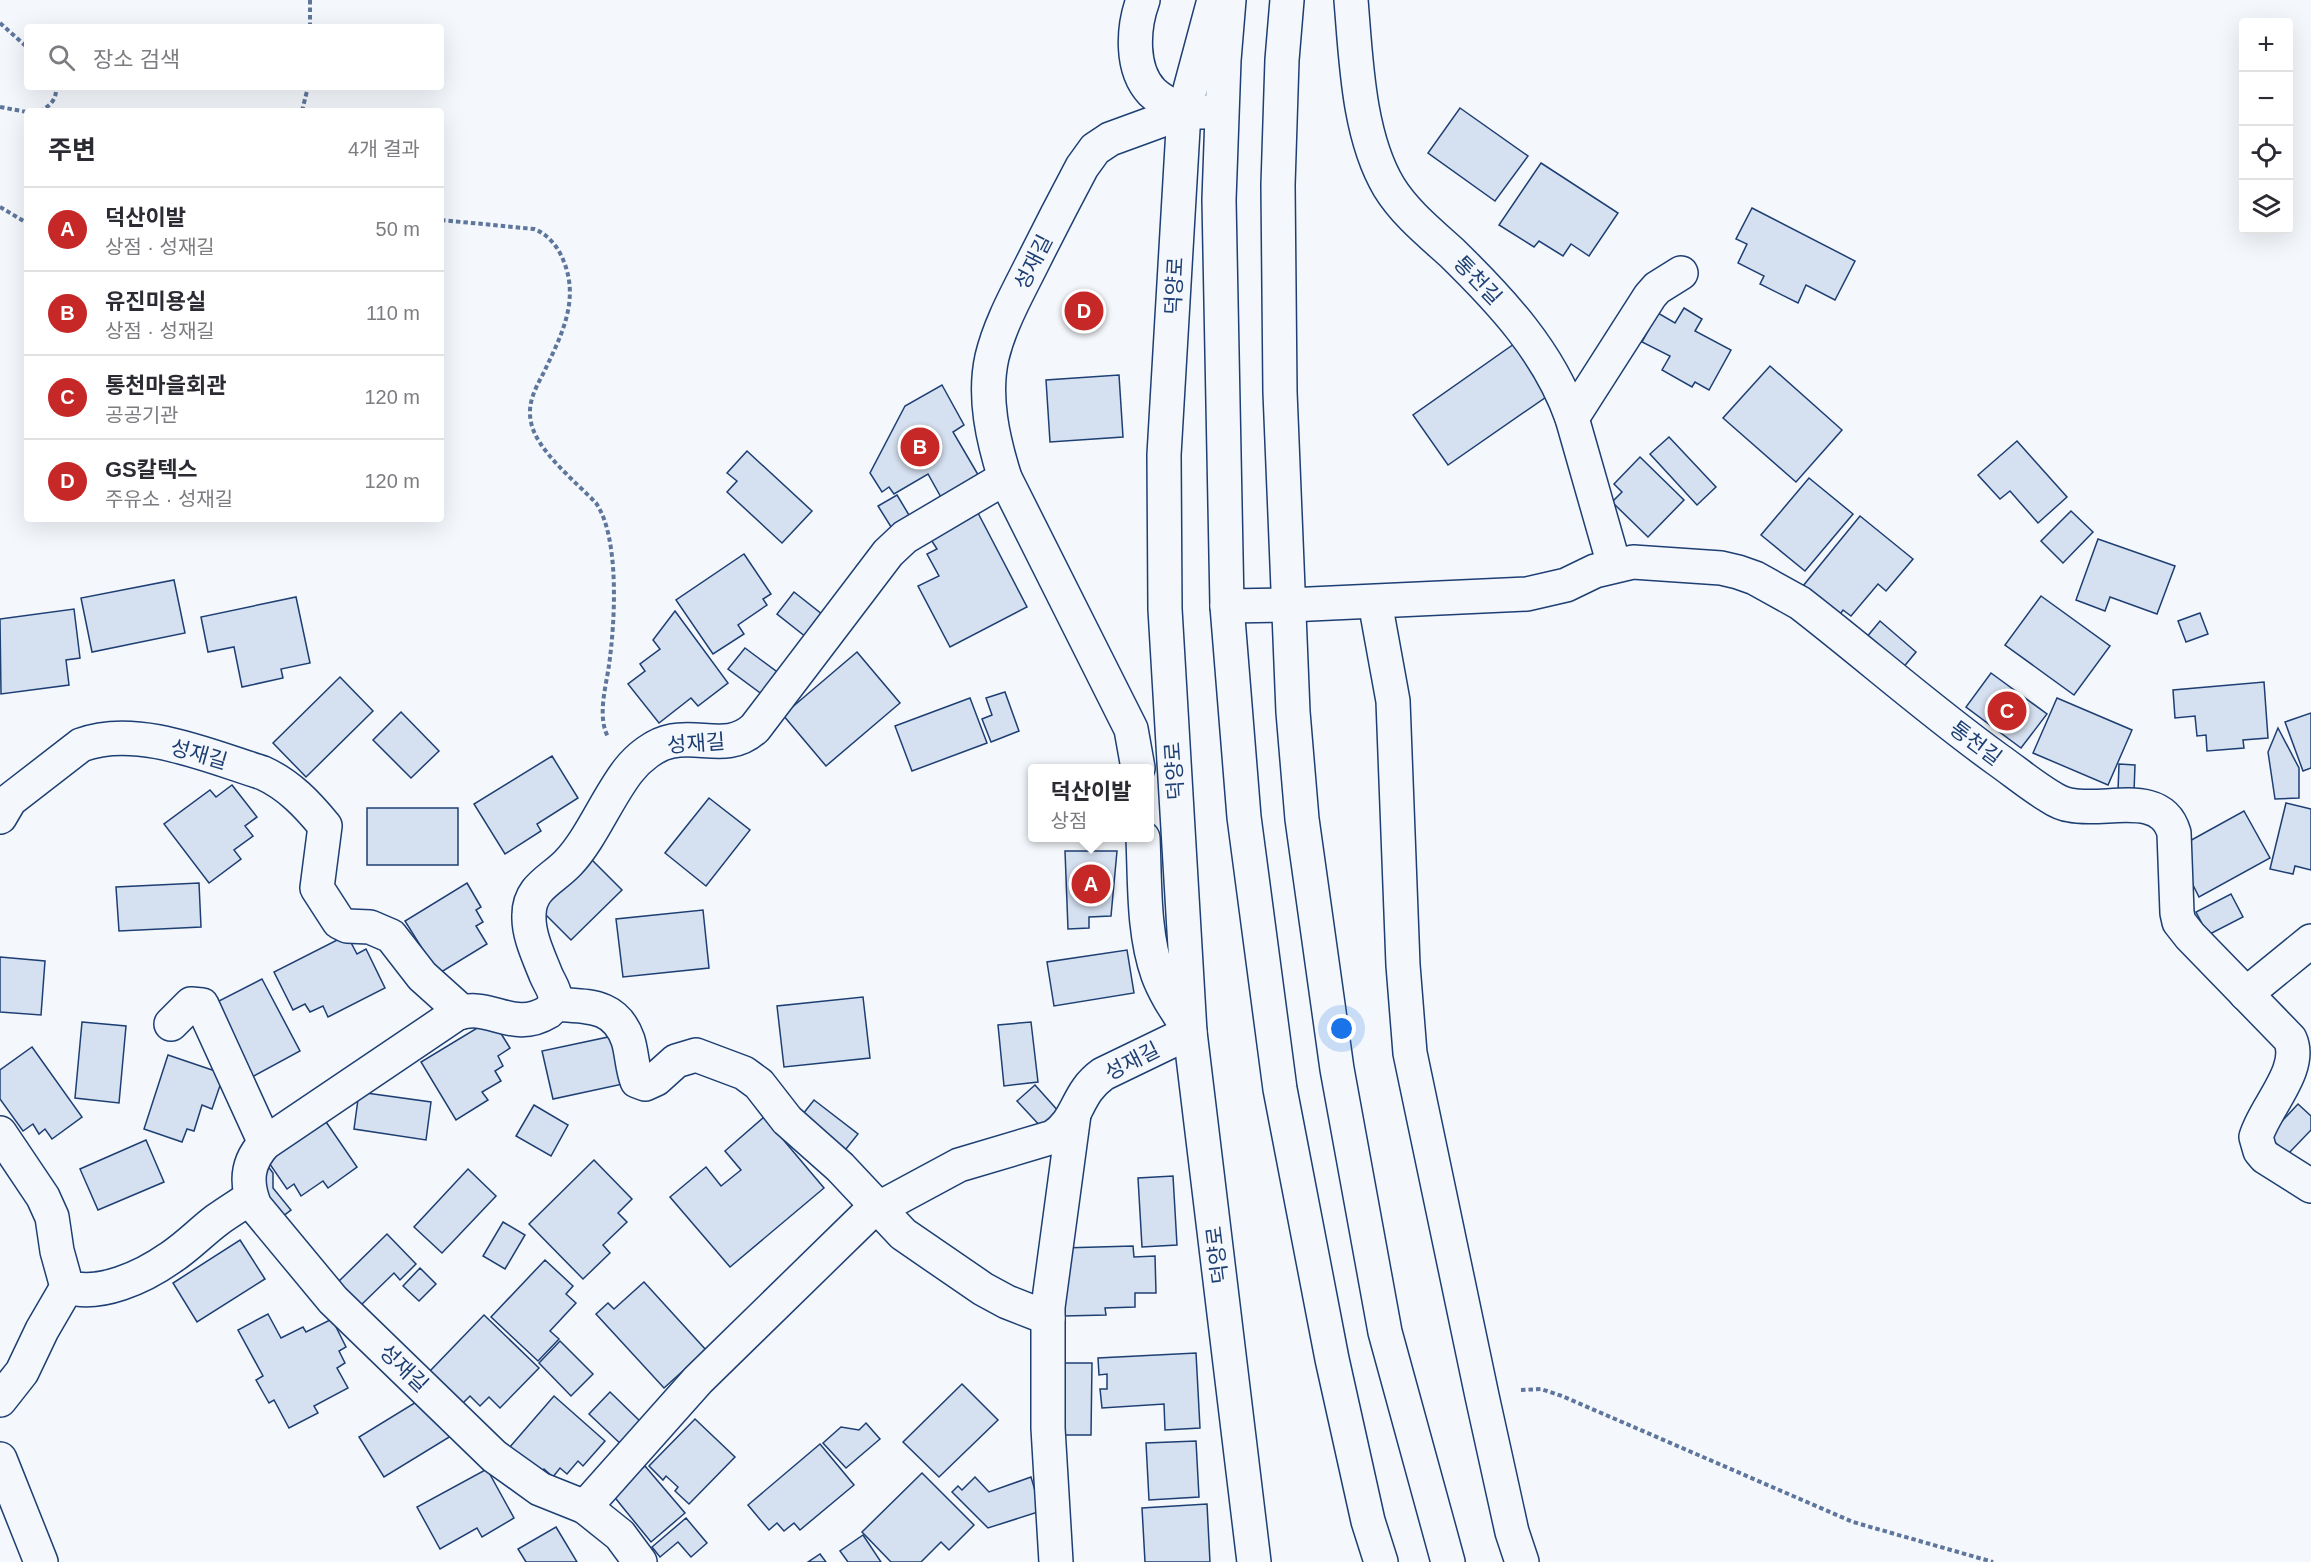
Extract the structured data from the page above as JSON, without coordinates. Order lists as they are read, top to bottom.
{
  "streets": {
    "main road": ["성재길", "통천길", "덕양로"]
  },
  "crossings": [
    ["성재길", "덕양로"]
  ],
  "page": {
    "map_buttons": ["+", "−"],
    "search": "장소 검색",
    "heading": ["주변", "4개 결과"],
    "list": [
      {
        "mark": "A",
        "name": "덕산이발",
        "note": "상점 · 성재길",
        "value": "50 m"
      },
      {
        "mark": "B",
        "name": "유진미용실",
        "note": "상점 · 성재길",
        "value": "110 m"
      },
      {
        "mark": "C",
        "name": "통천마을회관",
        "note": "공공기관",
        "value": "120 m"
      },
      {
        "mark": "D",
        "name": "GS칼텍스",
        "note": "주유소 · 성재길",
        "value": "120 m"
      }
    ],
    "pins": [
      "D",
      "B",
      "C",
      "A"
    ],
    "popup": ["덕산이발", "상점"]
  }
}
